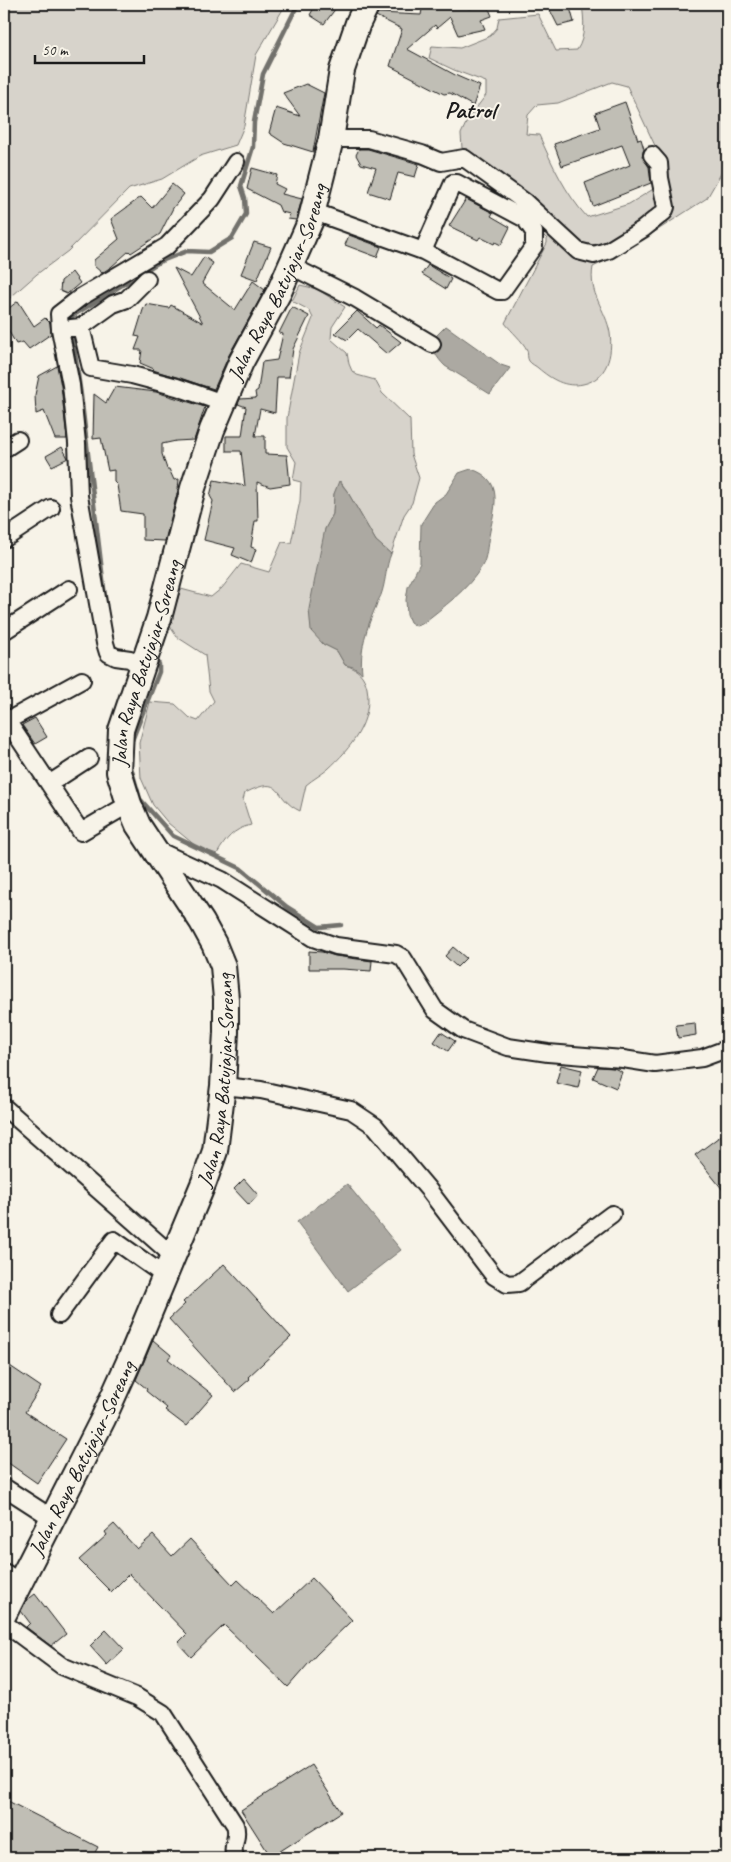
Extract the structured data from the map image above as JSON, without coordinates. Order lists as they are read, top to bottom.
{
  "streets": {
    "highway": ["Jalan Raya Batujajar-Soreang"]
  },
  "districts": ["Patrol"],
  "scale_bar": "50 m"
}
